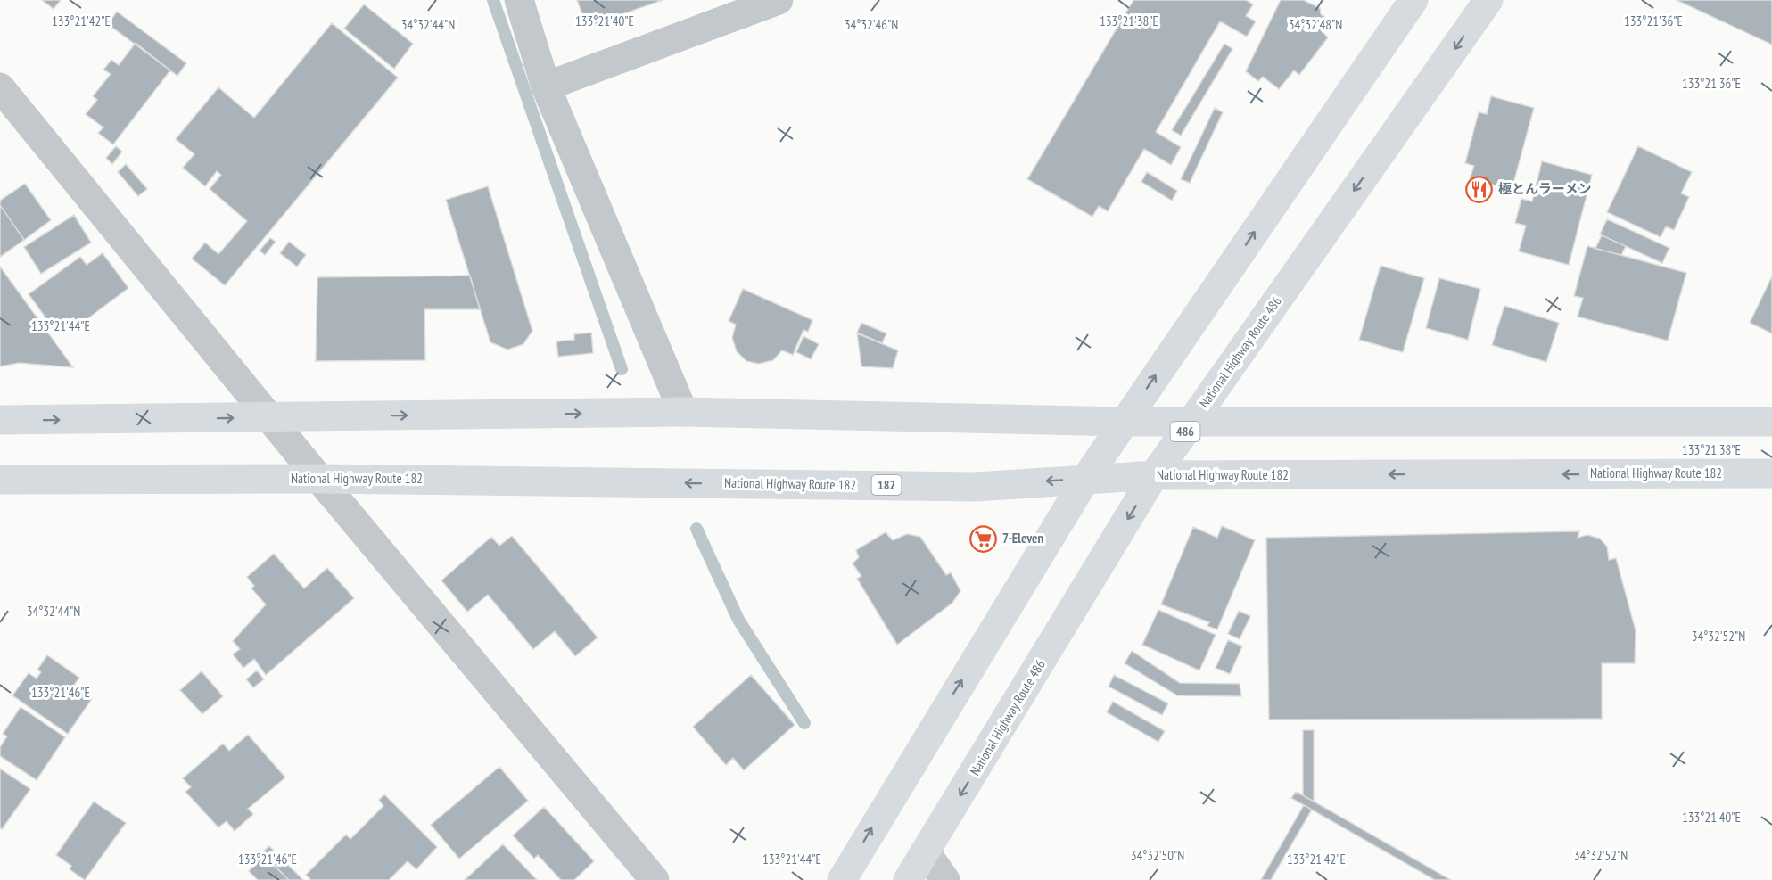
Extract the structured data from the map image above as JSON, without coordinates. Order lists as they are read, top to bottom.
{
  "streets": {
    "highway": [
      "National Highway Route 486",
      "486",
      "National Highway Route 182",
      "182"
    ]
  },
  "crossings": [
    ["National Highway Route 486", "National Highway Route 182"]
  ],
  "places": {
    "restaurant": ["極とんラーメン"],
    "supermarket": ["7-Eleven"]
  },
  "coordinates": [
    "133°21'36\"E",
    "133°21'42\"E",
    "133°21'40\"E",
    "133°21'38\"E",
    "34°32'44\"N",
    "34°32'46\"N",
    "34°32'48\"N",
    "133°21'44\"E",
    "34°32'52\"N",
    "133°21'46\"E",
    "34°32'50\"N"
  ]
}
